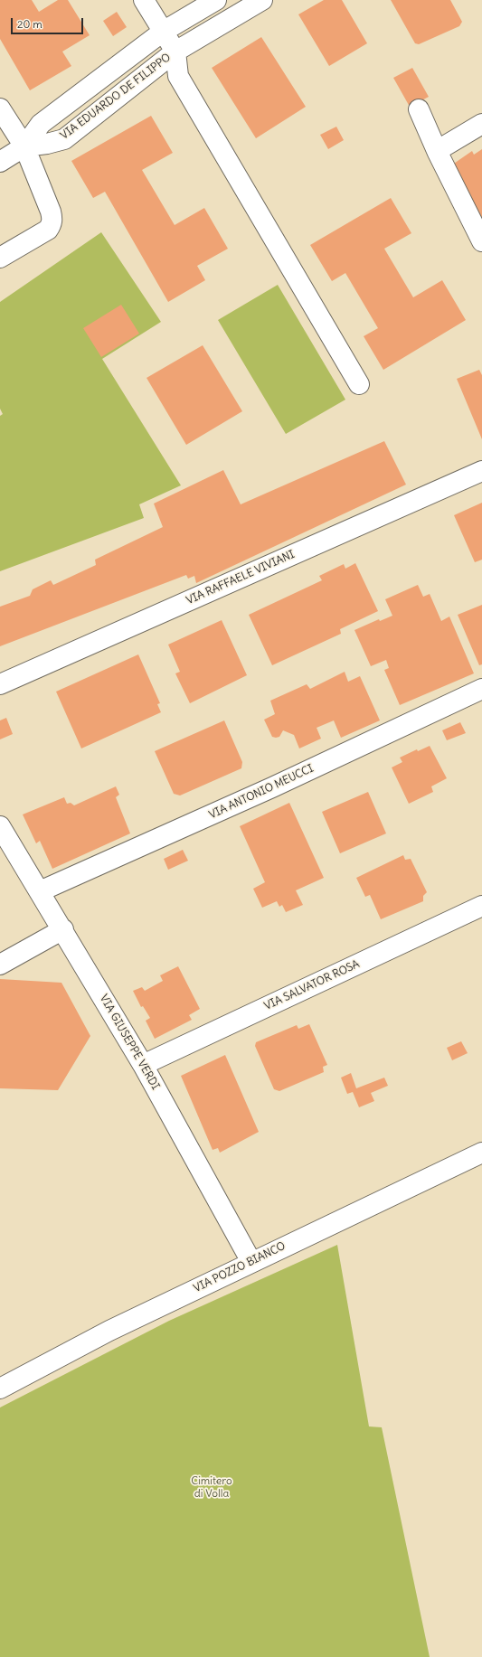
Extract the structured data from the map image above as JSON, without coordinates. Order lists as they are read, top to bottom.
{
  "streets": {
    "street": [
      "VIA EDUARDO DE FILIPPO",
      "VIA RAFFAELE VIVIANI",
      "VIA ANTONIO MEUCCI",
      "VIA SALVATOR ROSA",
      "VIA GIUSEPPE VERDI",
      "VIA POZZO BIANCO"
    ]
  },
  "crossings": [
    ["VIA ANTONIO MEUCCI", "VIA GIUSEPPE VERDI"],
    ["VIA SALVATOR ROSA", "VIA GIUSEPPE VERDI"],
    ["VIA GIUSEPPE VERDI", "VIA POZZO BIANCO"]
  ],
  "parks": ["Cimitero di Volla"],
  "scale_bar": "20 m"
}
